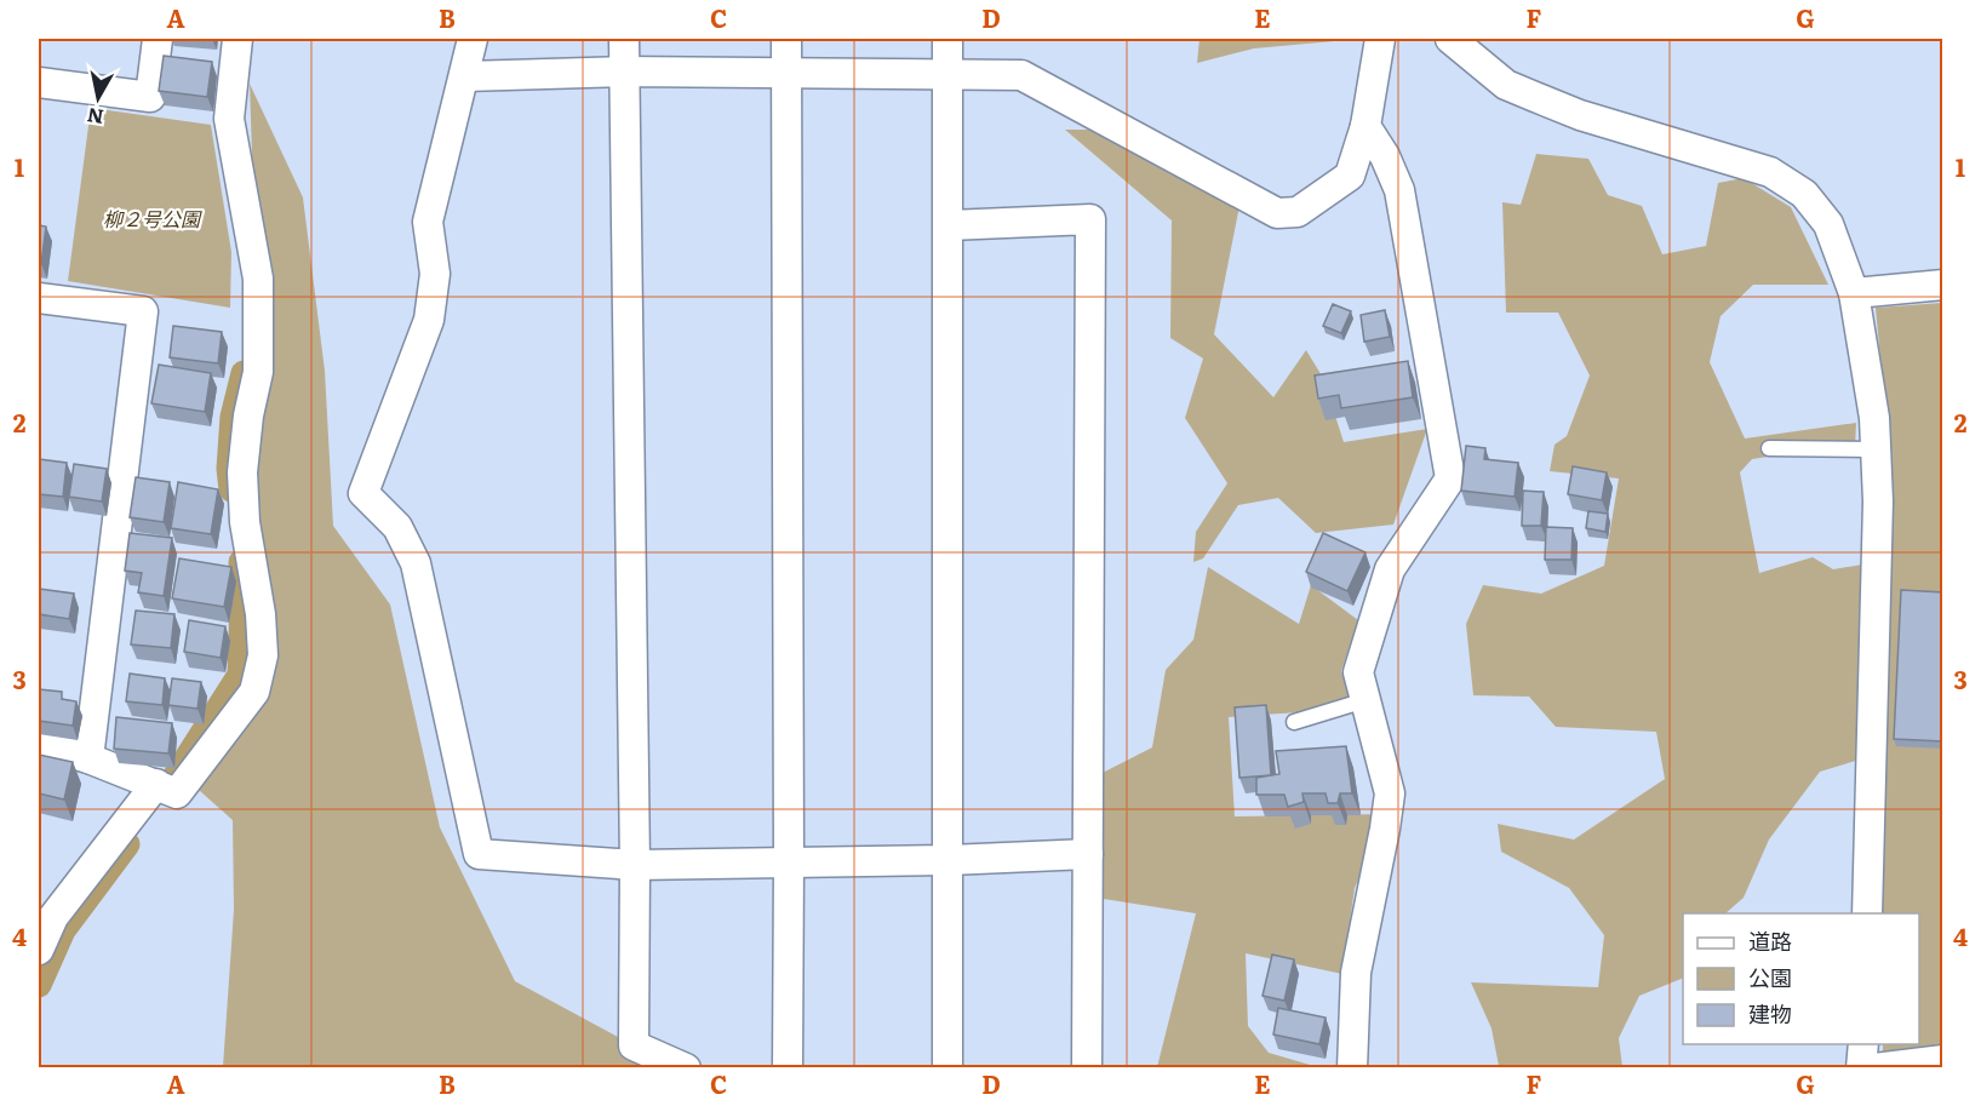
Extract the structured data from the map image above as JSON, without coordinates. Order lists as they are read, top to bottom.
{
  "parks": ["柳２号公園"],
  "legend": ["道路", "公園", "建物"],
  "north": "bottom",
  "grid": {
    "columns": [
      "A",
      "B",
      "C",
      "D",
      "E",
      "F",
      "G"
    ],
    "rows": [
      "1",
      "2",
      "3",
      "4"
    ]
  }
}
